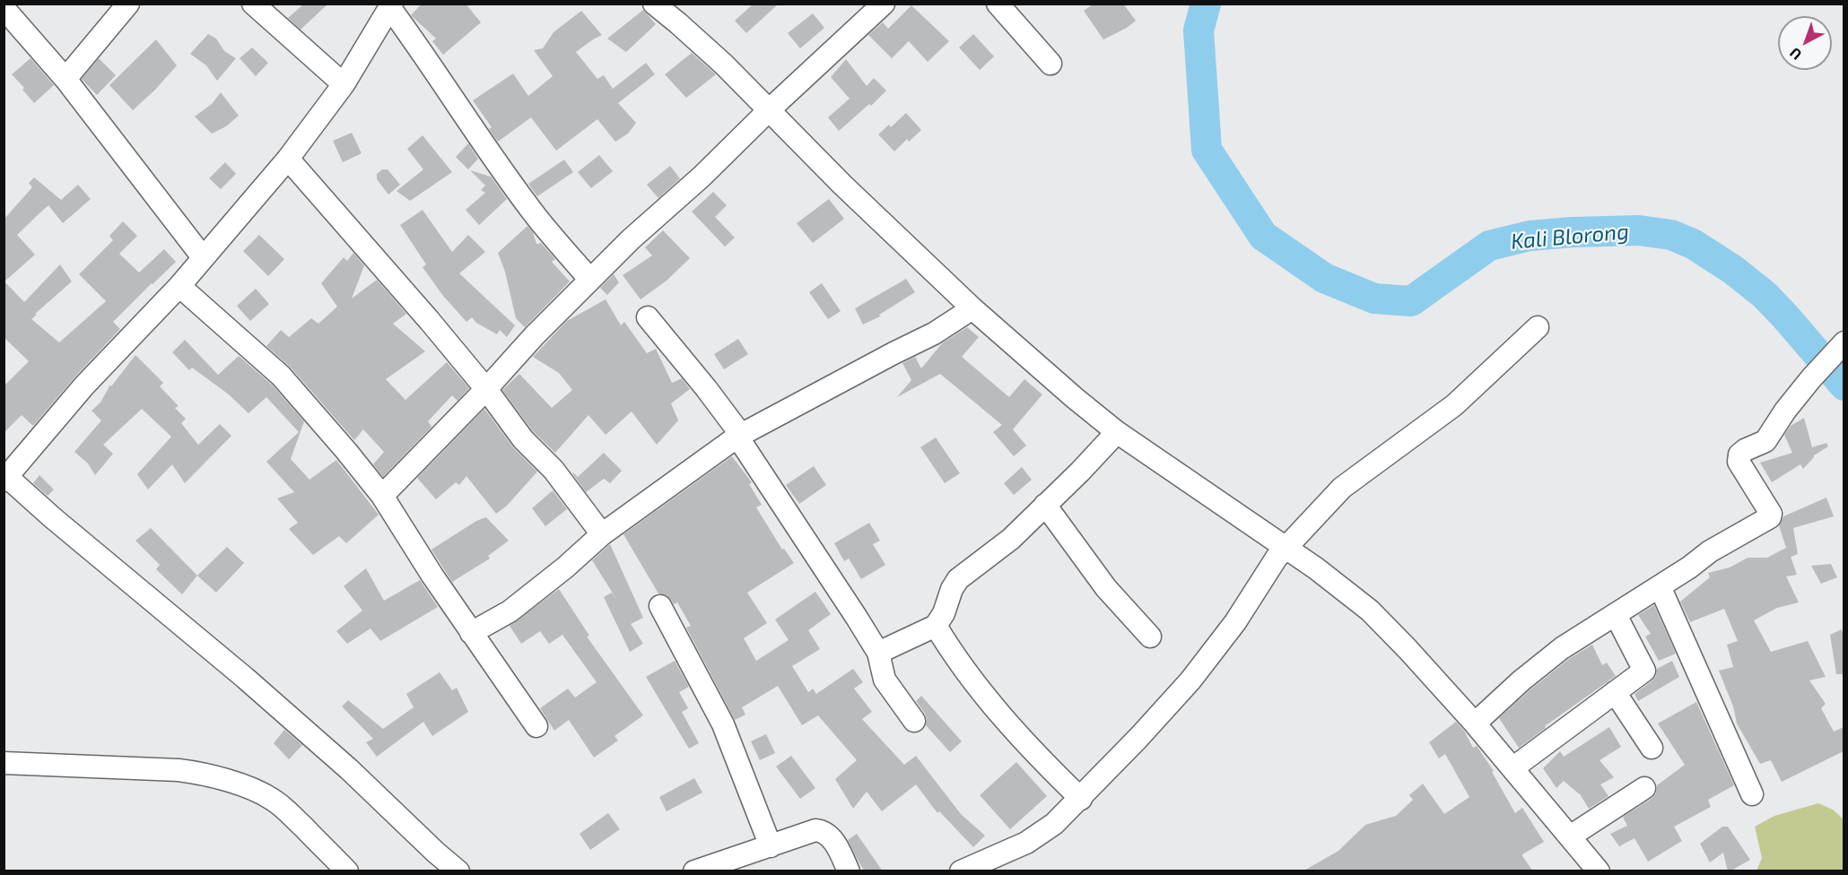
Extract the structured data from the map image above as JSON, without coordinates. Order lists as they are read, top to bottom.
{
  "water": ["Kali Blorong"],
  "north": "bottom left"
}
